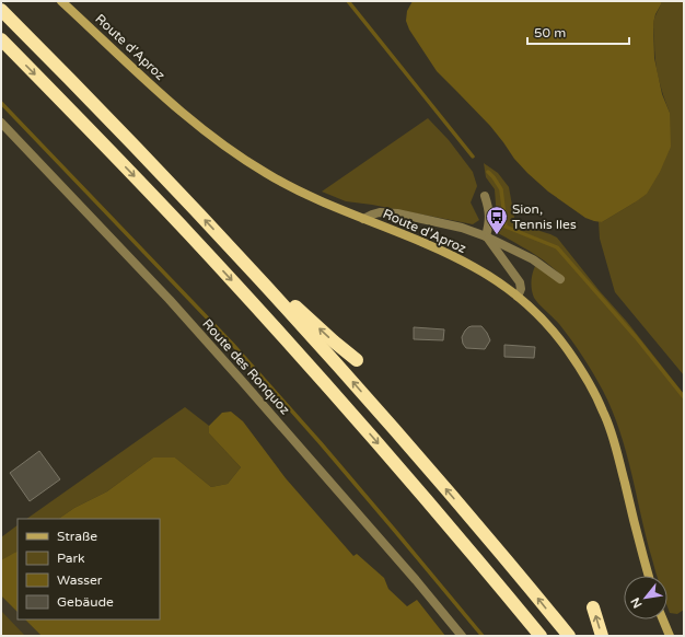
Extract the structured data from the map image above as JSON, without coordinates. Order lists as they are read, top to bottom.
{
  "streets": {
    "street": ["Route d'Aproz", "Route des Ronquoz"]
  },
  "places": {
    "bus stop": ["Sion, Tennis Iles"]
  },
  "legend": [
    "Straße",
    "Park",
    "Wasser",
    "Gebäude"
  ],
  "scale_bar": "50 m",
  "north": "bottom left"
}
